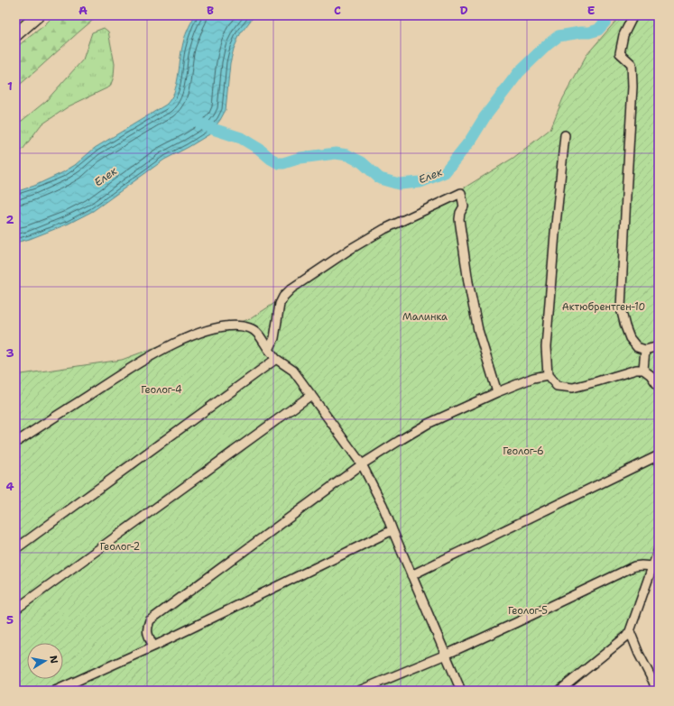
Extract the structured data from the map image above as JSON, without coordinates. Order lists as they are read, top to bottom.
{
  "water": ["Елек"],
  "parks": [
    "Актюбрентген-10",
    "Малинка",
    "Геолог-4",
    "Геолог-6",
    "Геолог-2",
    "Геолог-5"
  ],
  "north": "right",
  "grid": {
    "columns": [
      "A",
      "B",
      "C",
      "D",
      "E"
    ],
    "rows": [
      "1",
      "2",
      "3",
      "4",
      "5"
    ]
  }
}
